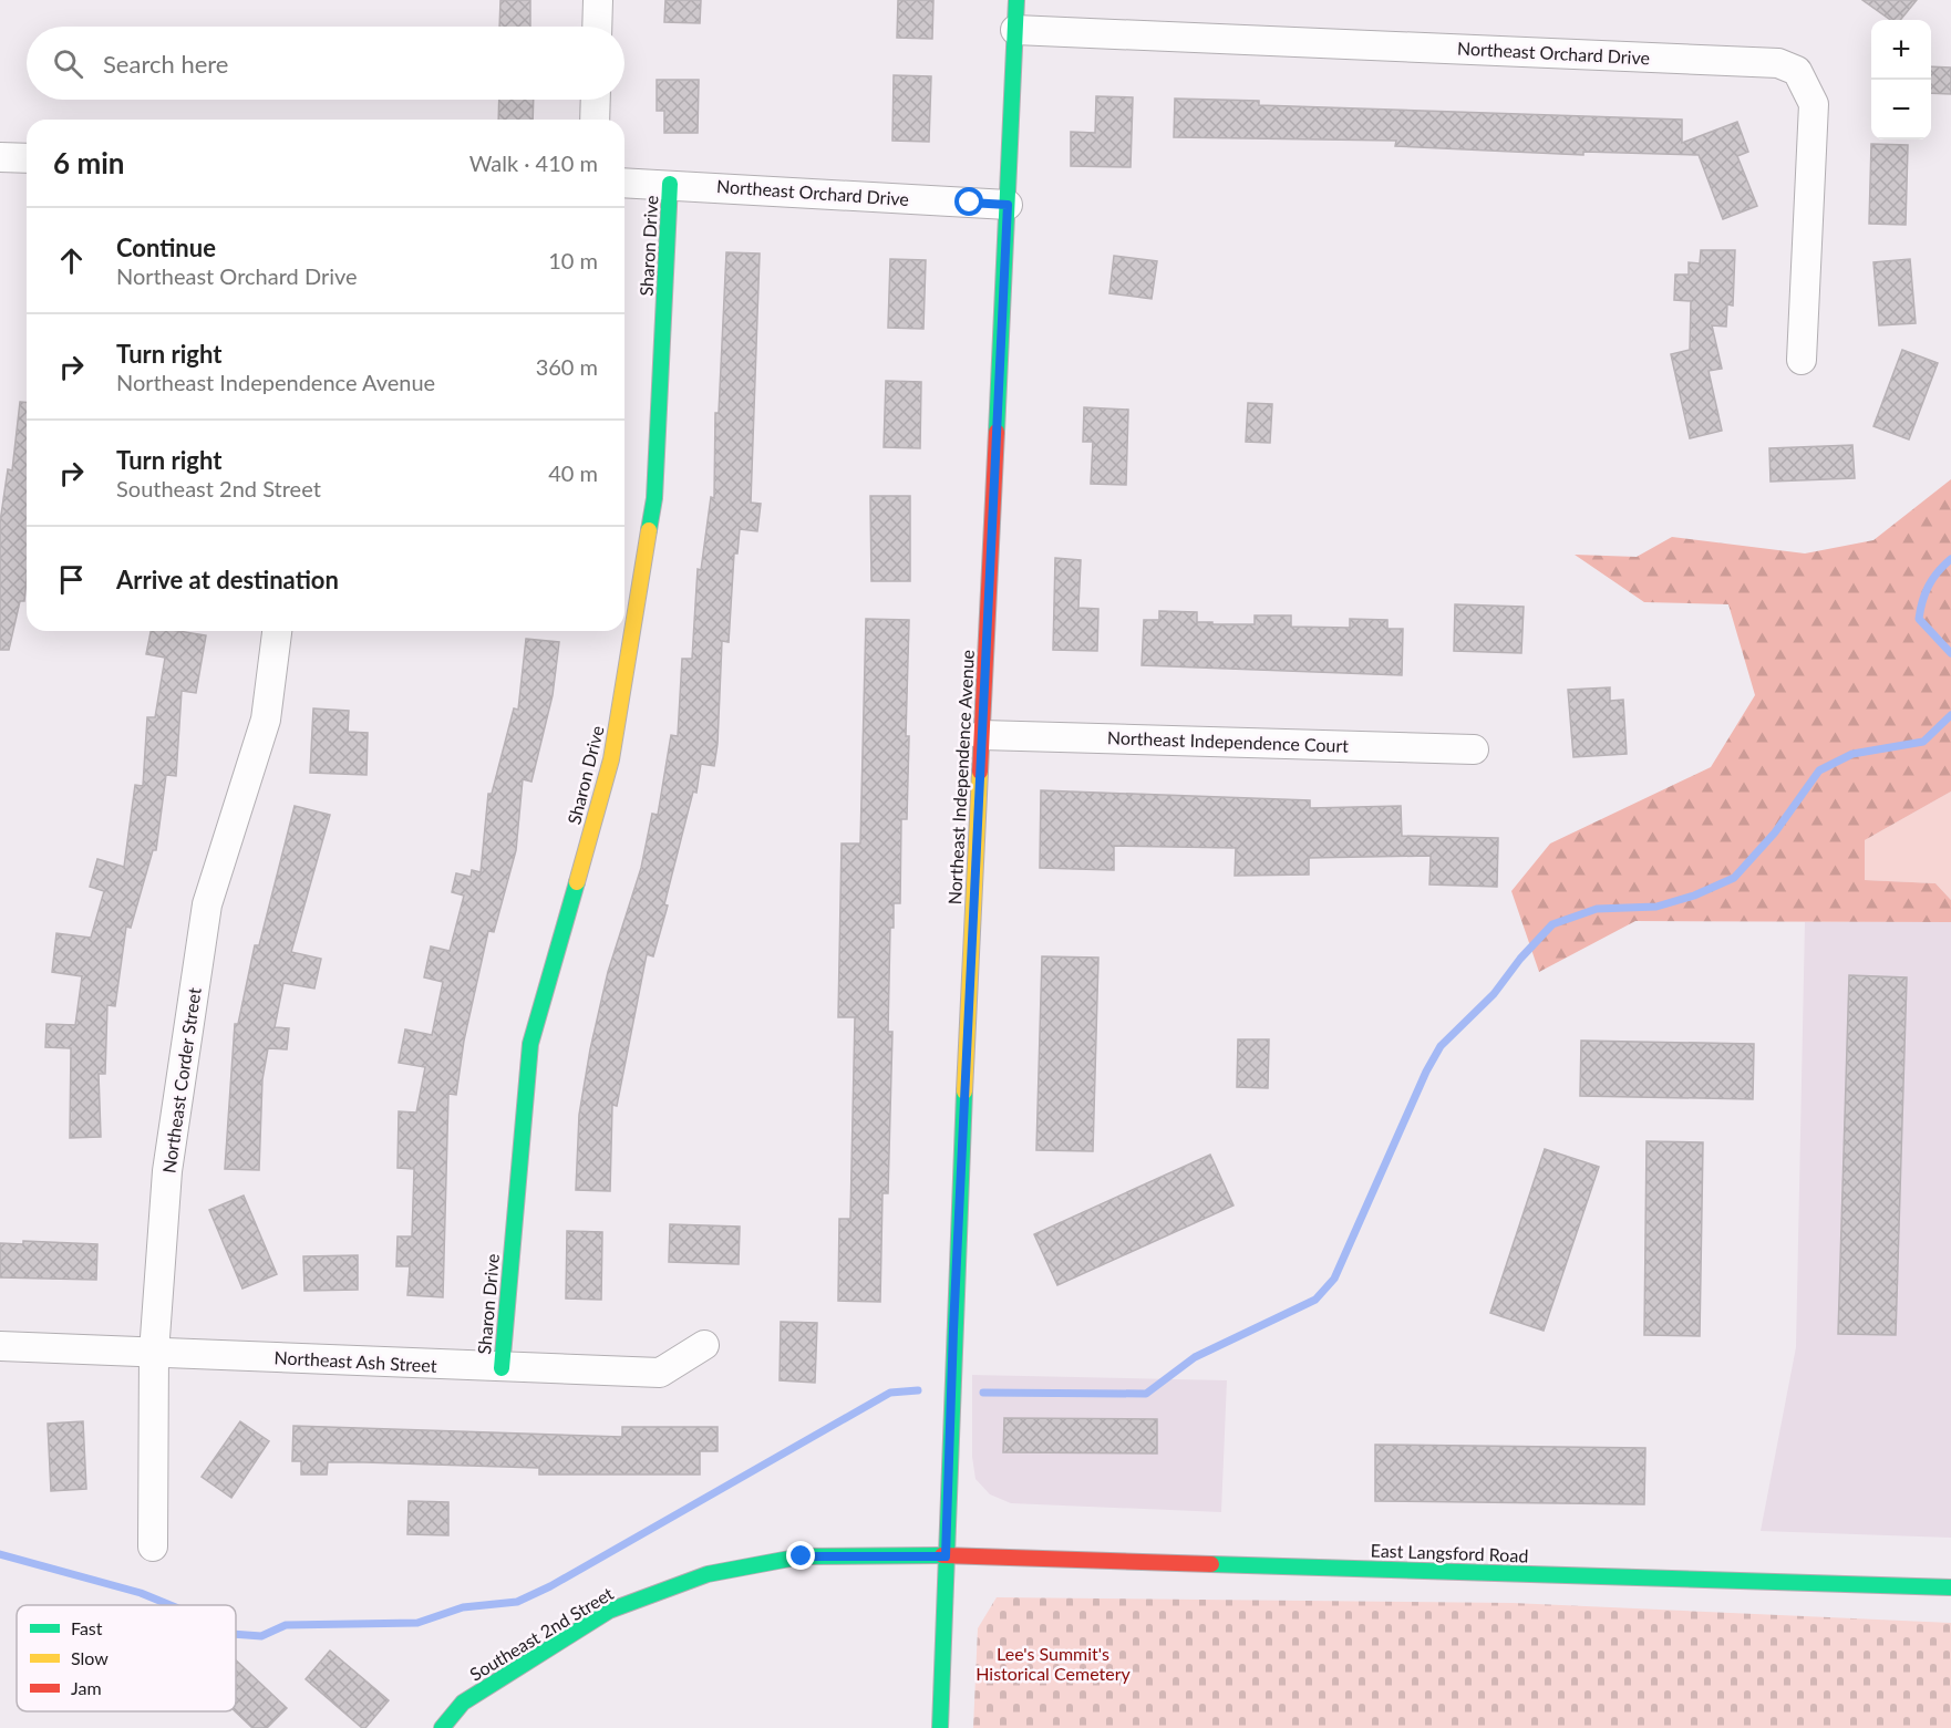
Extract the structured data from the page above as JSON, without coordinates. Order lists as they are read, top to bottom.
{
  "streets": {
    "street": [
      "Northeast Orchard Drive",
      "Sharon Drive",
      "Northeast Independence Court",
      "Northeast Independence Avenue",
      "Northeast Corder Street",
      "Northeast Ash Street",
      "East Langsford Road",
      "Southeast 2nd Street"
    ]
  },
  "crossings": [
    ["Northeast Orchard Drive", "Sharon Drive"],
    ["Northeast Orchard Drive", "Northeast Independence Avenue"],
    ["Sharon Drive", "Northeast Ash Street"],
    ["Northeast Independence Court", "Northeast Independence Avenue"],
    ["Northeast Independence Avenue", "East Langsford Road"],
    ["Northeast Independence Avenue", "Southeast 2nd Street"],
    ["Northeast Corder Street", "Northeast Ash Street"],
    ["East Langsford Road", "Southeast 2nd Street"]
  ],
  "parks": ["Lee's Summit's Historical Cemetery"],
  "legend": ["Fast", "Slow", "Jam"],
  "page": {
    "map_buttons": ["+", "−"],
    "search": "Search here",
    "heading": ["6 min", "Walk · 410 m"],
    "list": [
      ["Continue", "Northeast Orchard Drive", "10 m"],
      ["Turn right", "Northeast Independence Avenue", "360 m"],
      ["Turn right", "Southeast 2nd Street", "40 m"],
      "Arrive at destination"
    ]
  }
}
